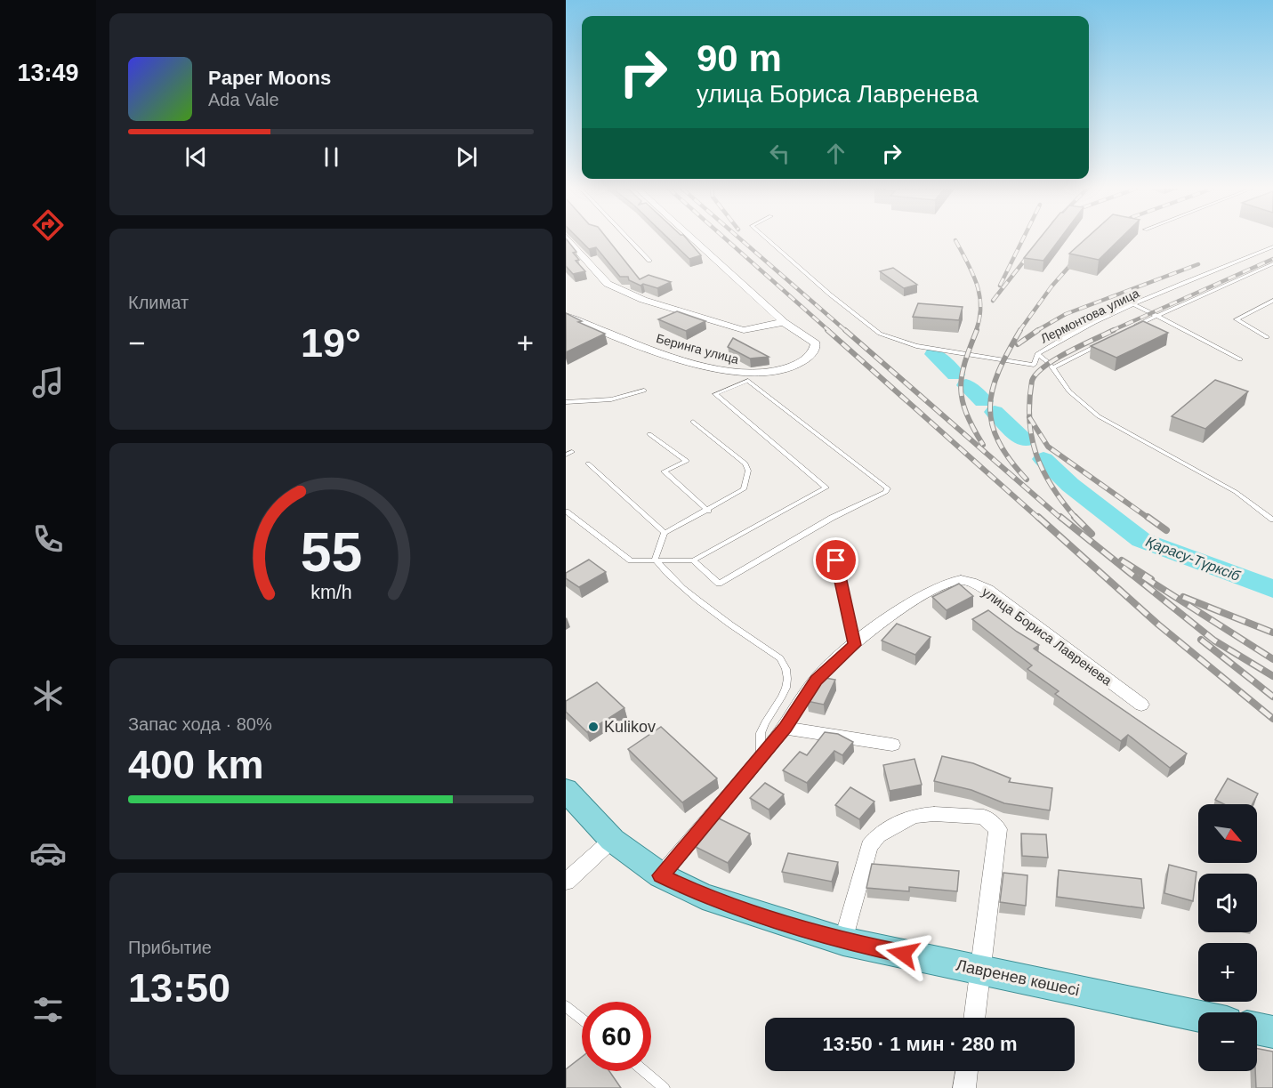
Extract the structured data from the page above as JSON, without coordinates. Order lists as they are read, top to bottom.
{
  "streets": {
    "main road": ["Лавренев көшесі"],
    "street": ["Беринга улица", "улица Бориса Лавренева"],
    "lane": ["Лермонтова улица"]
  },
  "crossings": [
    ["улица Бориса Лавренева", "Лавренев көшесі"]
  ],
  "water": ["Қарасу-Түрксіб"],
  "places": ["Kulikov"],
  "north": "bottom right",
  "page": {
    "tabs": "13:49",
    "turn": ["90 m", "улица Бориса Лавренева"],
    "song": ["Paper Moons", "Ada Vale"],
    "tile": [
      "Климат",
      ["Запас хода · 80%", "400 km"],
      ["Прибытие", "13:50"]
    ],
    "heat": ["−", "19°", "+"],
    "map_buttons": ["+", "−"],
    "limit": "60",
    "trip": "13:50 · 1 мин · 280 m",
    "gauge": ["55", "km/h"]
  }
}
